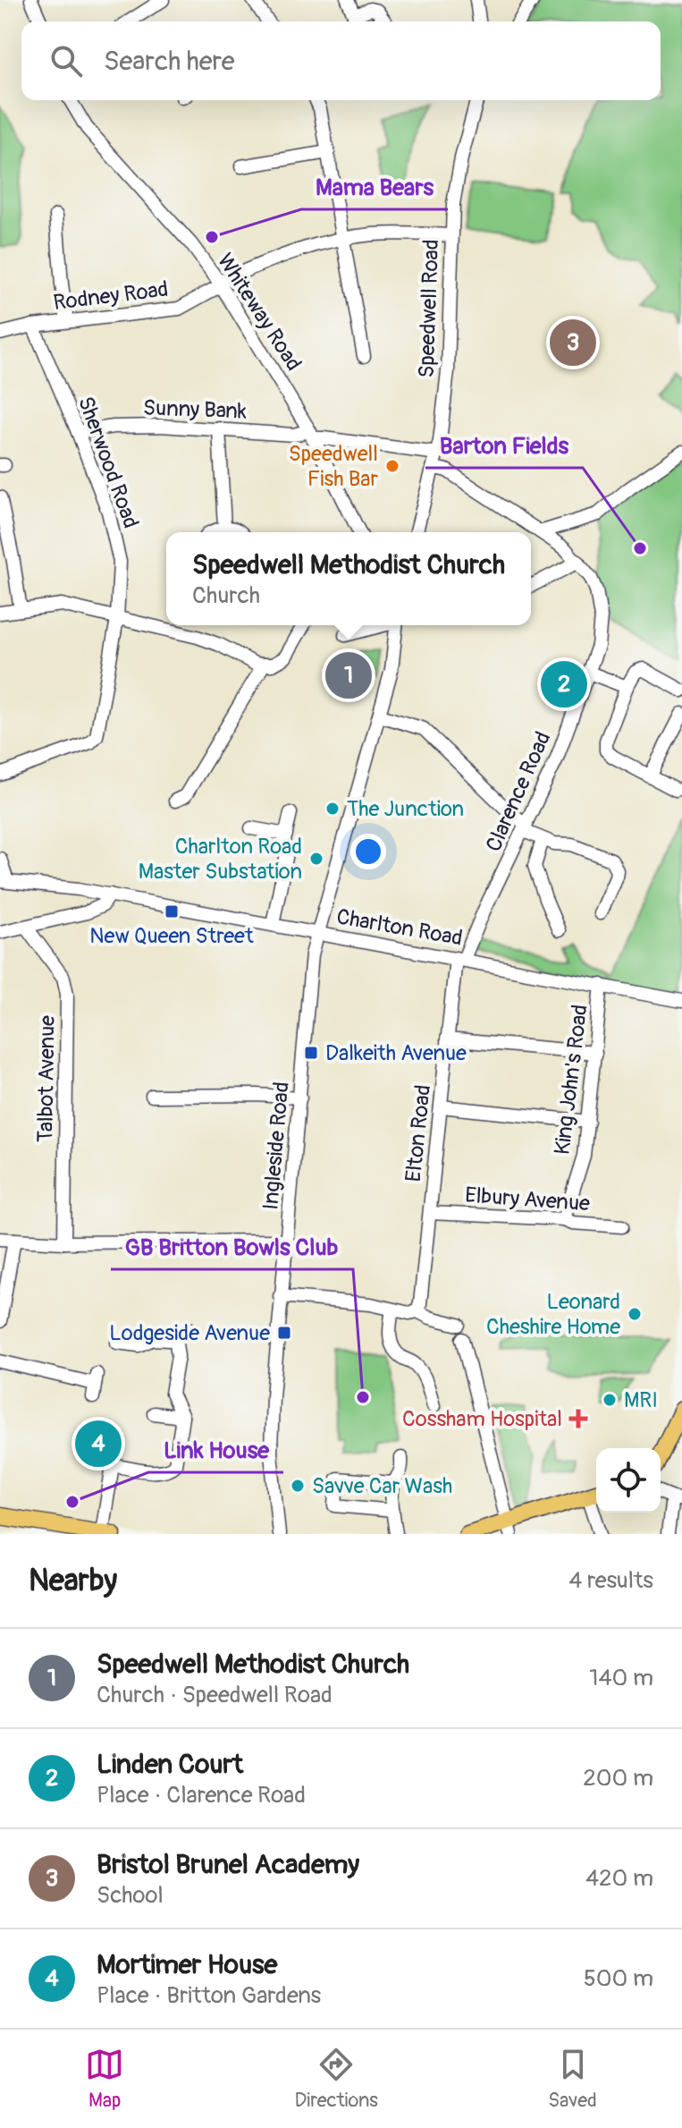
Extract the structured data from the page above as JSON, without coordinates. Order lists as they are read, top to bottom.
{
  "streets": {
    "street": [
      "Rodney Road",
      "Speedwell Road",
      "Whiteway Road",
      "Sunny Bank",
      "Sherwood Road",
      "Clarence Road",
      "Charlton Road",
      "Talbot Avenue",
      "King John's Road",
      "Elton Road",
      "Ingleside Road",
      "Elbury Avenue"
    ]
  },
  "crossings": [
    ["Rodney Road", "Speedwell Road"],
    ["Rodney Road", "Whiteway Road"],
    ["Rodney Road", "Sherwood Road"],
    ["Speedwell Road", "Sunny Bank"],
    ["Speedwell Road", "Clarence Road"],
    ["Whiteway Road", "Sunny Bank"],
    ["Sunny Bank", "Sherwood Road"],
    ["Clarence Road", "Charlton Road"],
    ["Clarence Road", "Elton Road"],
    ["Charlton Road", "King John's Road"],
    ["Charlton Road", "Elton Road"],
    ["Charlton Road", "Ingleside Road"],
    ["King John's Road", "Elbury Avenue"],
    ["Elton Road", "Elbury Avenue"]
  ],
  "places": {
    "other": [
      "Mama Bears",
      "Speedwell Fish Bar",
      "Barton Fields",
      "The Junction",
      "Charlton Road Master Substation",
      "Leonard Cheshire Home",
      "GB Britton Bowls Club",
      "MRI",
      "Savve Car Wash",
      "Link House"
    ],
    "transit": ["New Queen Street", "Dalkeith Avenue", "Lodgeside Avenue"],
    "health": ["Cossham Hospital"]
  },
  "page": {
    "search": "Search here",
    "pins": [
      "3",
      "1",
      "2",
      "4"
    ],
    "popup": ["Speedwell Methodist Church", "Church"],
    "heading": ["Nearby", "4 results"],
    "list": [
      {
        "mark": "1",
        "name": "Speedwell Methodist Church",
        "note": "Church · Speedwell Road",
        "value": "140 m"
      },
      {
        "mark": "2",
        "name": "Linden Court",
        "note": "Place · Clarence Road",
        "value": "200 m"
      },
      {
        "mark": "3",
        "name": "Bristol Brunel Academy",
        "note": "School",
        "value": "420 m"
      },
      {
        "mark": "4",
        "name": "Mortimer House",
        "note": "Place · Britton Gardens",
        "value": "500 m"
      }
    ],
    "nav": ["Map", "Directions", "Saved"]
  }
}
